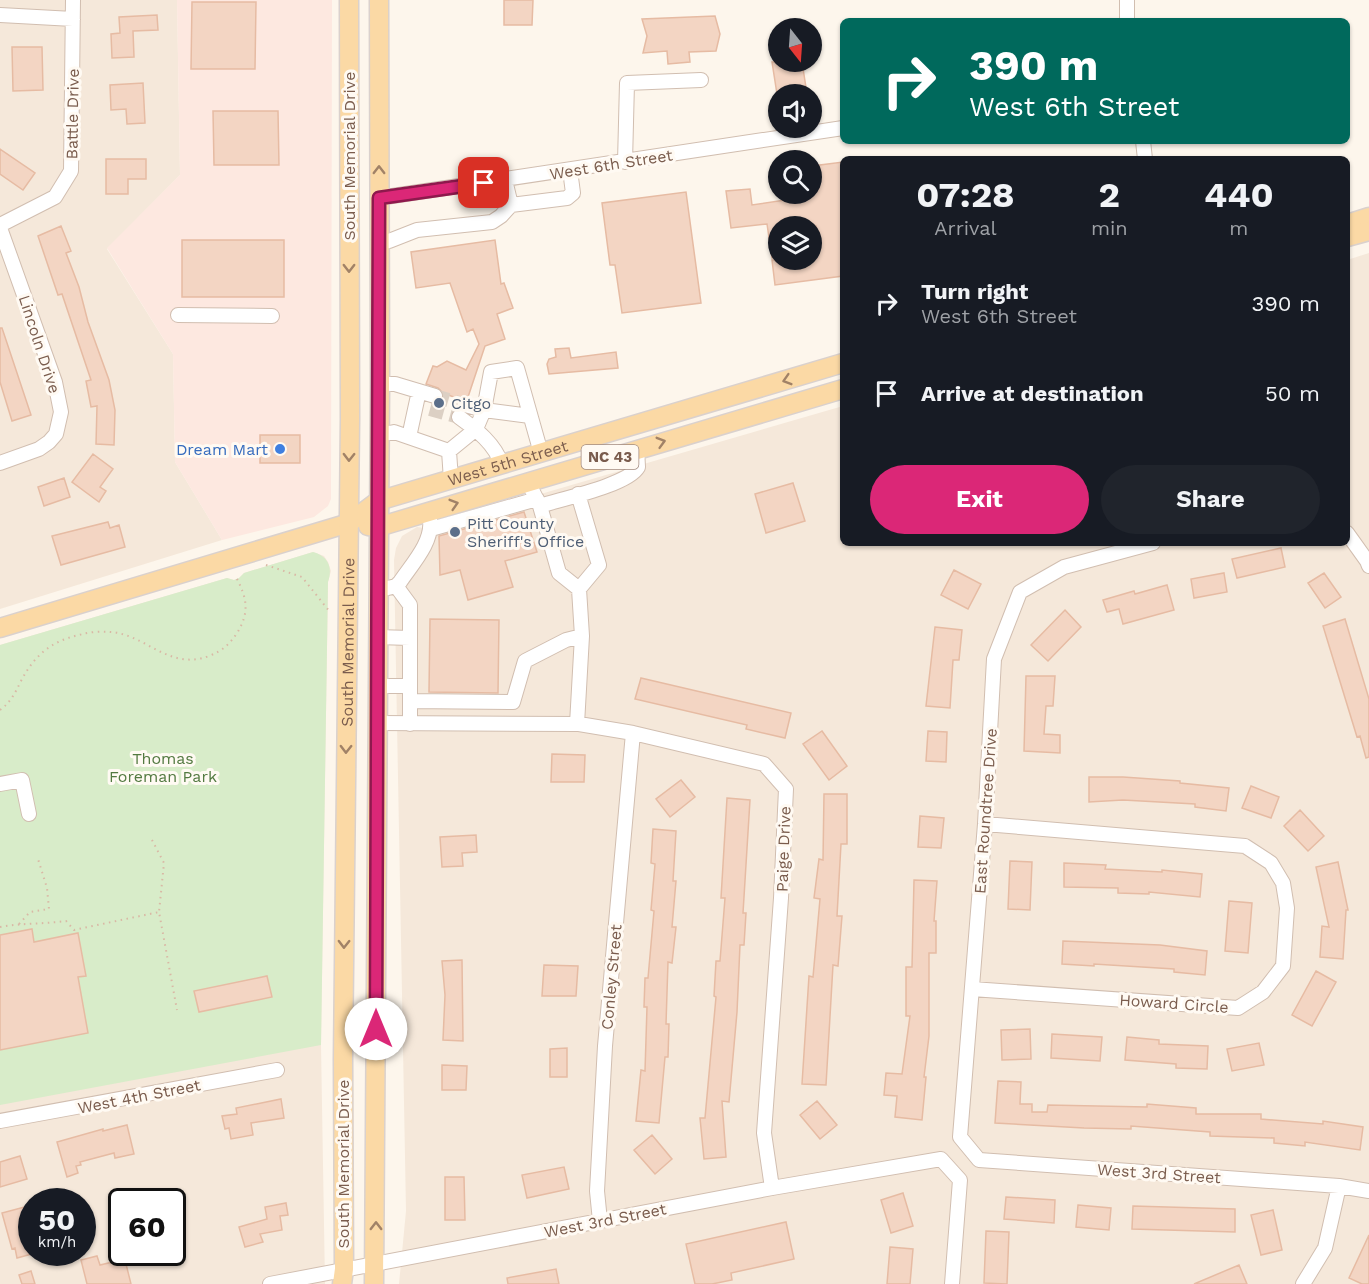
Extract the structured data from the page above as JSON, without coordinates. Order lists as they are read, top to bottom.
{
  "streets": {
    "main road": ["South Memorial Drive", "NC 43", "West 5th Street"],
    "street": [
      "Battle Drive",
      "West 6th Street",
      "Lincoln Drive",
      "East Roundtree Drive",
      "Paige Drive",
      "Conley Street",
      "Howard Circle",
      "West 4th Street",
      "West 3rd Street"
    ]
  },
  "crossings": [
    ["Battle Drive", "Lincoln Drive"],
    ["South Memorial Drive", "West 6th Street"],
    ["South Memorial Drive", "West 5th Street"],
    ["South Memorial Drive", "Paige Drive"],
    ["South Memorial Drive", "West 3rd Street"],
    ["East Roundtree Drive", "Howard Circle"],
    ["East Roundtree Drive", "West 3rd Street"],
    ["Paige Drive", "Conley Street"],
    ["Paige Drive", "West 3rd Street"],
    ["Conley Street", "West 3rd Street"]
  ],
  "parks": ["Thomas Foreman Park"],
  "places": ["Citgo", "Dream Mart", "Pitt County Sheriff's Office"],
  "north": "bottom",
  "page": {
    "turn": ["390 m", "West 6th Street"],
    "eta": [
      "07:28",
      "Arrival",
      "2",
      "min",
      "440",
      "m"
    ],
    "list": [
      {
        "name": "Turn right",
        "note": "West 6th Street",
        "value": "390 m"
      },
      {
        "name": "Arrive at destination",
        "value": "50 m"
      }
    ],
    "buttons": ["Exit", "Share"],
    "speed": "50 km/h",
    "limit": "60"
  }
}
